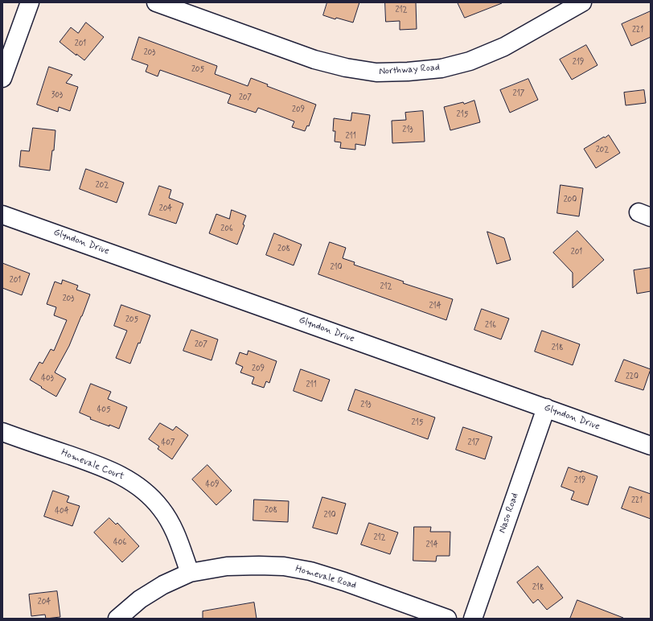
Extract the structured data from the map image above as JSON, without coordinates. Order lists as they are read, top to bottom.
{
  "streets": {
    "street": [
      "Northway Road",
      "Glyndon Drive",
      "Homevale Court",
      "Naso Road",
      "Homevale Road"
    ]
  },
  "crossings": [
    ["Glyndon Drive", "Naso Road"],
    ["Homevale Court", "Homevale Road"]
  ],
  "house_numbers": [
    "212",
    "221",
    "201",
    "203",
    "219",
    "205",
    "217",
    "303",
    "207",
    "209",
    "215",
    "213",
    "211",
    "202",
    "202",
    "200",
    "204",
    "206",
    "208",
    "201",
    "210",
    "201",
    "212",
    "203",
    "214",
    "205",
    "216",
    "207",
    "218",
    "209",
    "220",
    "403",
    "211",
    "213",
    "405",
    "215",
    "407",
    "217",
    "219",
    "409",
    "221",
    "208",
    "404",
    "210",
    "212",
    "406",
    "214",
    "218",
    "204"
  ]
}
